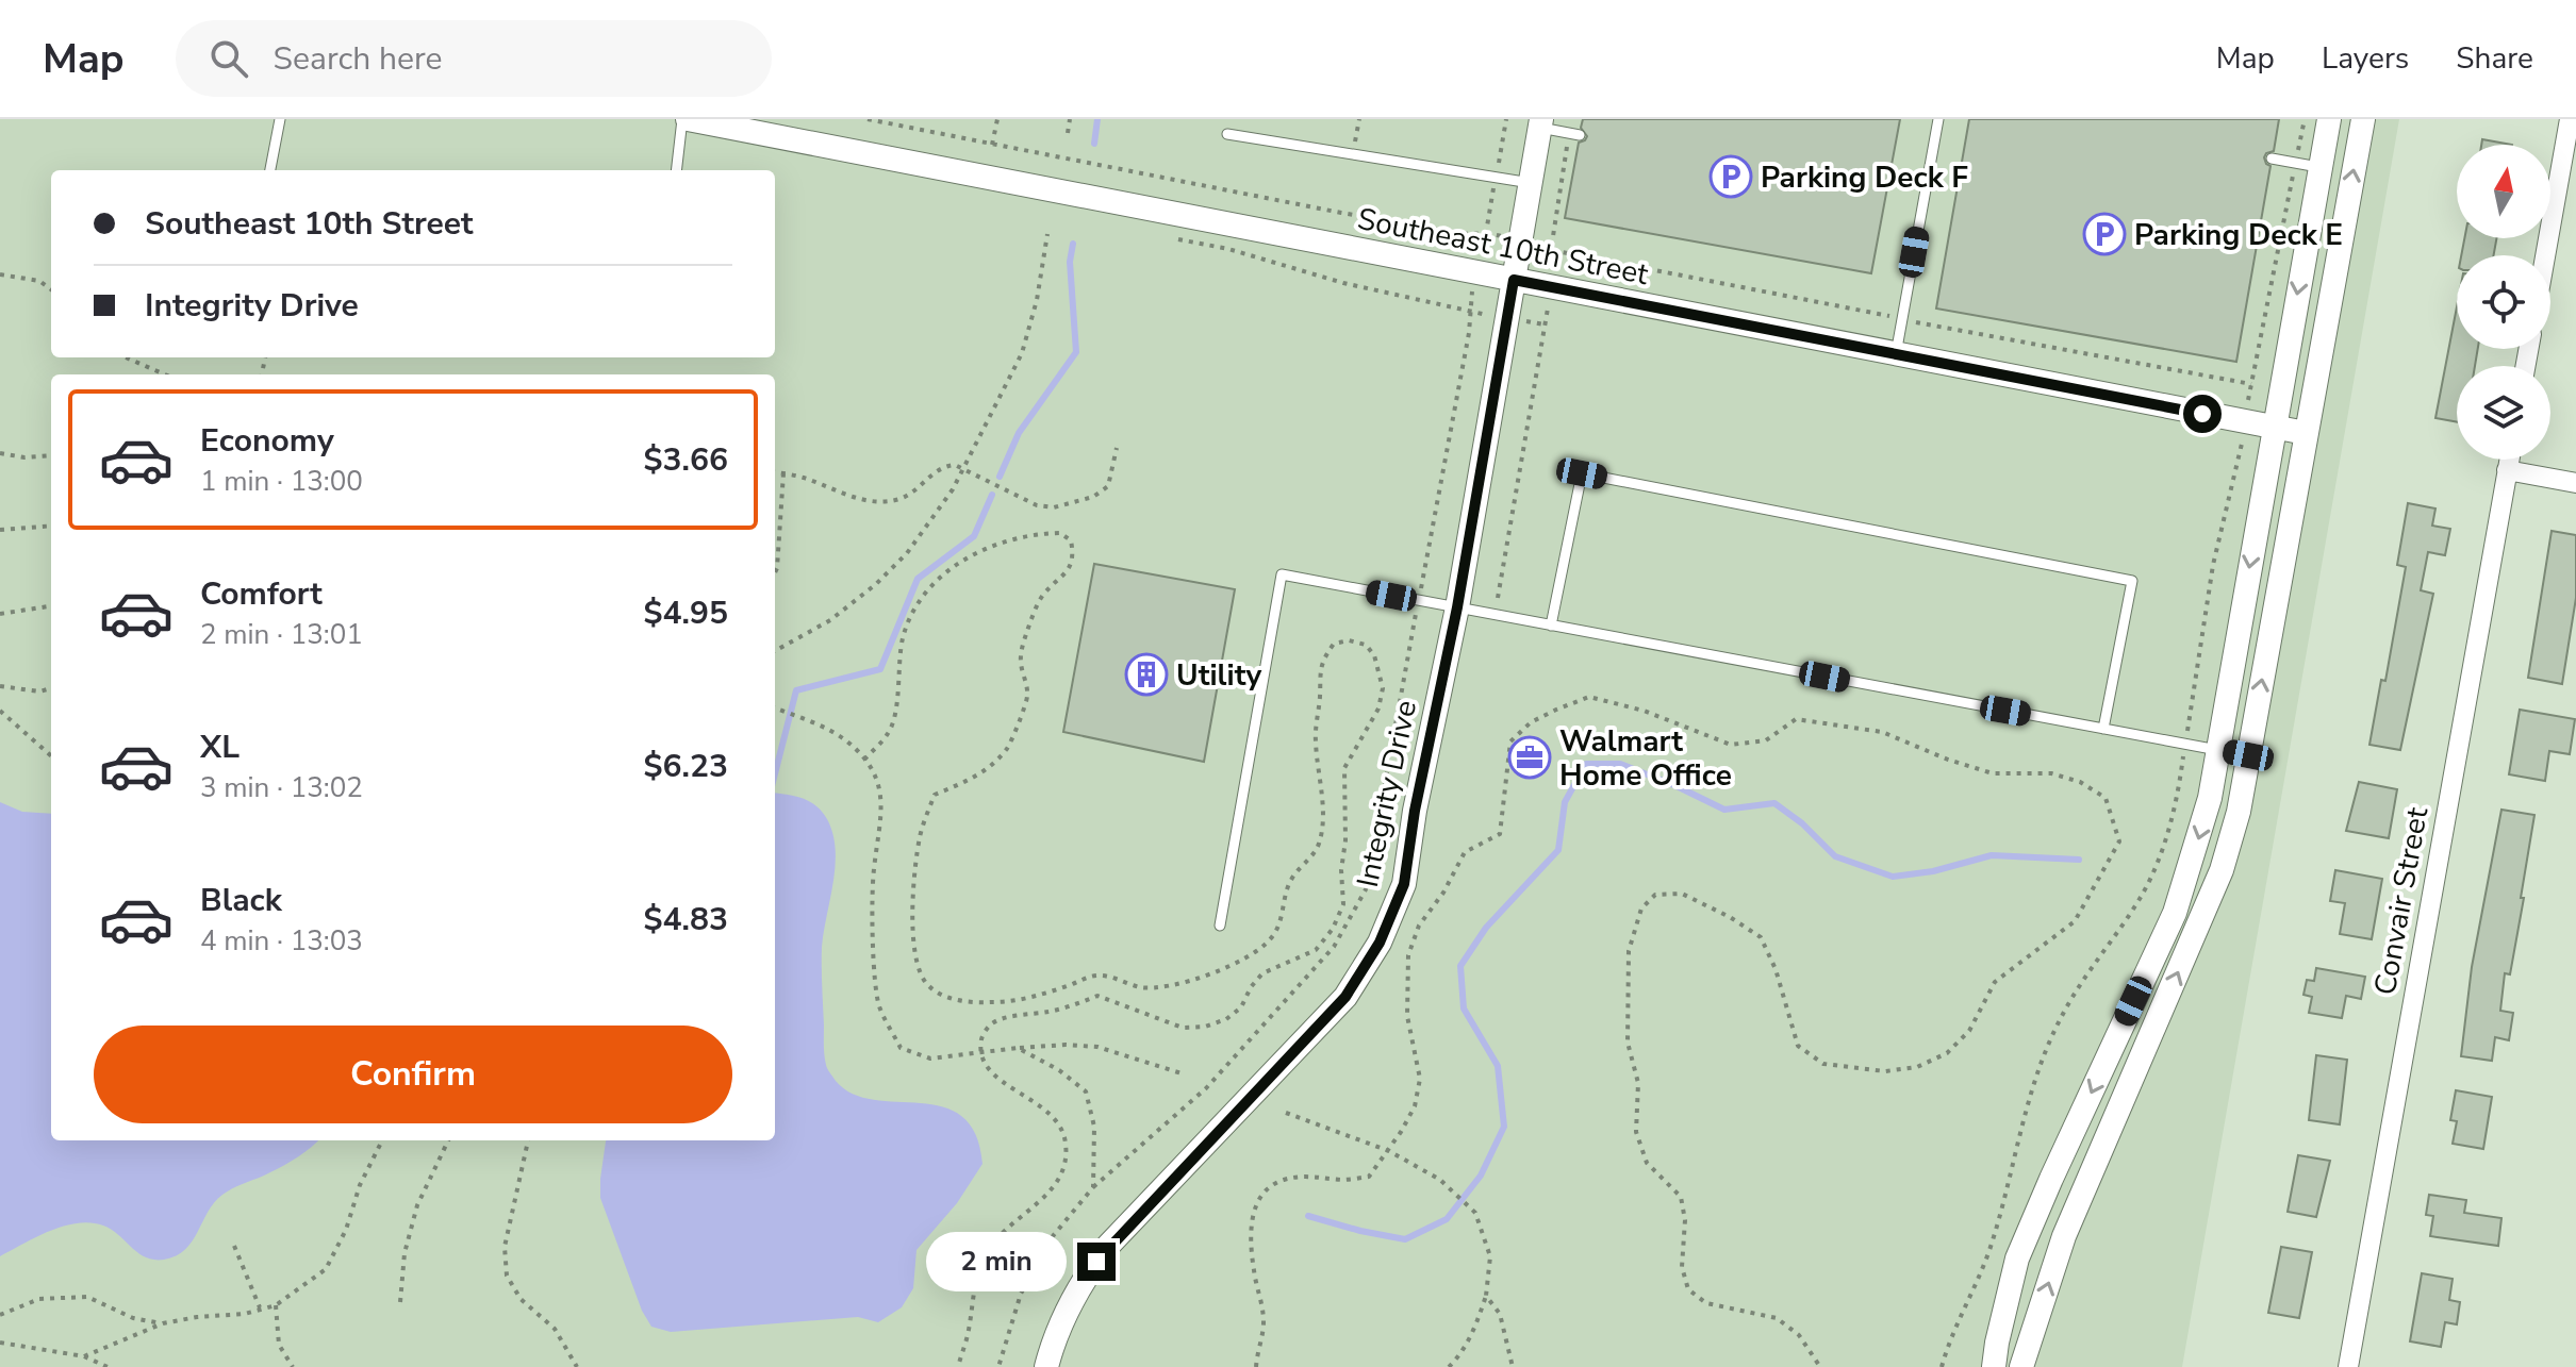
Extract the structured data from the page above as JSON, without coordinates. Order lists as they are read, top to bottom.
{
  "streets": {
    "street": ["Southeast 10th Street", "Integrity Drive", "Convair Street"]
  },
  "crossings": [
    ["Southeast 10th Street", "Integrity Drive"]
  ],
  "places": {
    "parking": ["Parking Deck F", "Parking Deck E"],
    "building": ["Utility"],
    "office": ["Walmart Home Office"]
  },
  "north": "top",
  "page": {
    "header": "Map",
    "search": "Search here",
    "nav": ["Map", "Layers", "Share"],
    "banner": ["Southeast 10th Street", "Integrity Drive"],
    "list": [
      {
        "name": "Economy",
        "note": "1 min · 13:00",
        "value": "$3.66"
      },
      {
        "name": "Comfort",
        "note": "2 min · 13:01",
        "value": "$4.95"
      },
      {
        "name": "XL",
        "note": "3 min · 13:02",
        "value": "$6.23"
      },
      {
        "name": "Black",
        "note": "4 min · 13:03",
        "value": "$4.83"
      }
    ],
    "buttons": "Confirm",
    "bubble": "2 min"
  }
}
